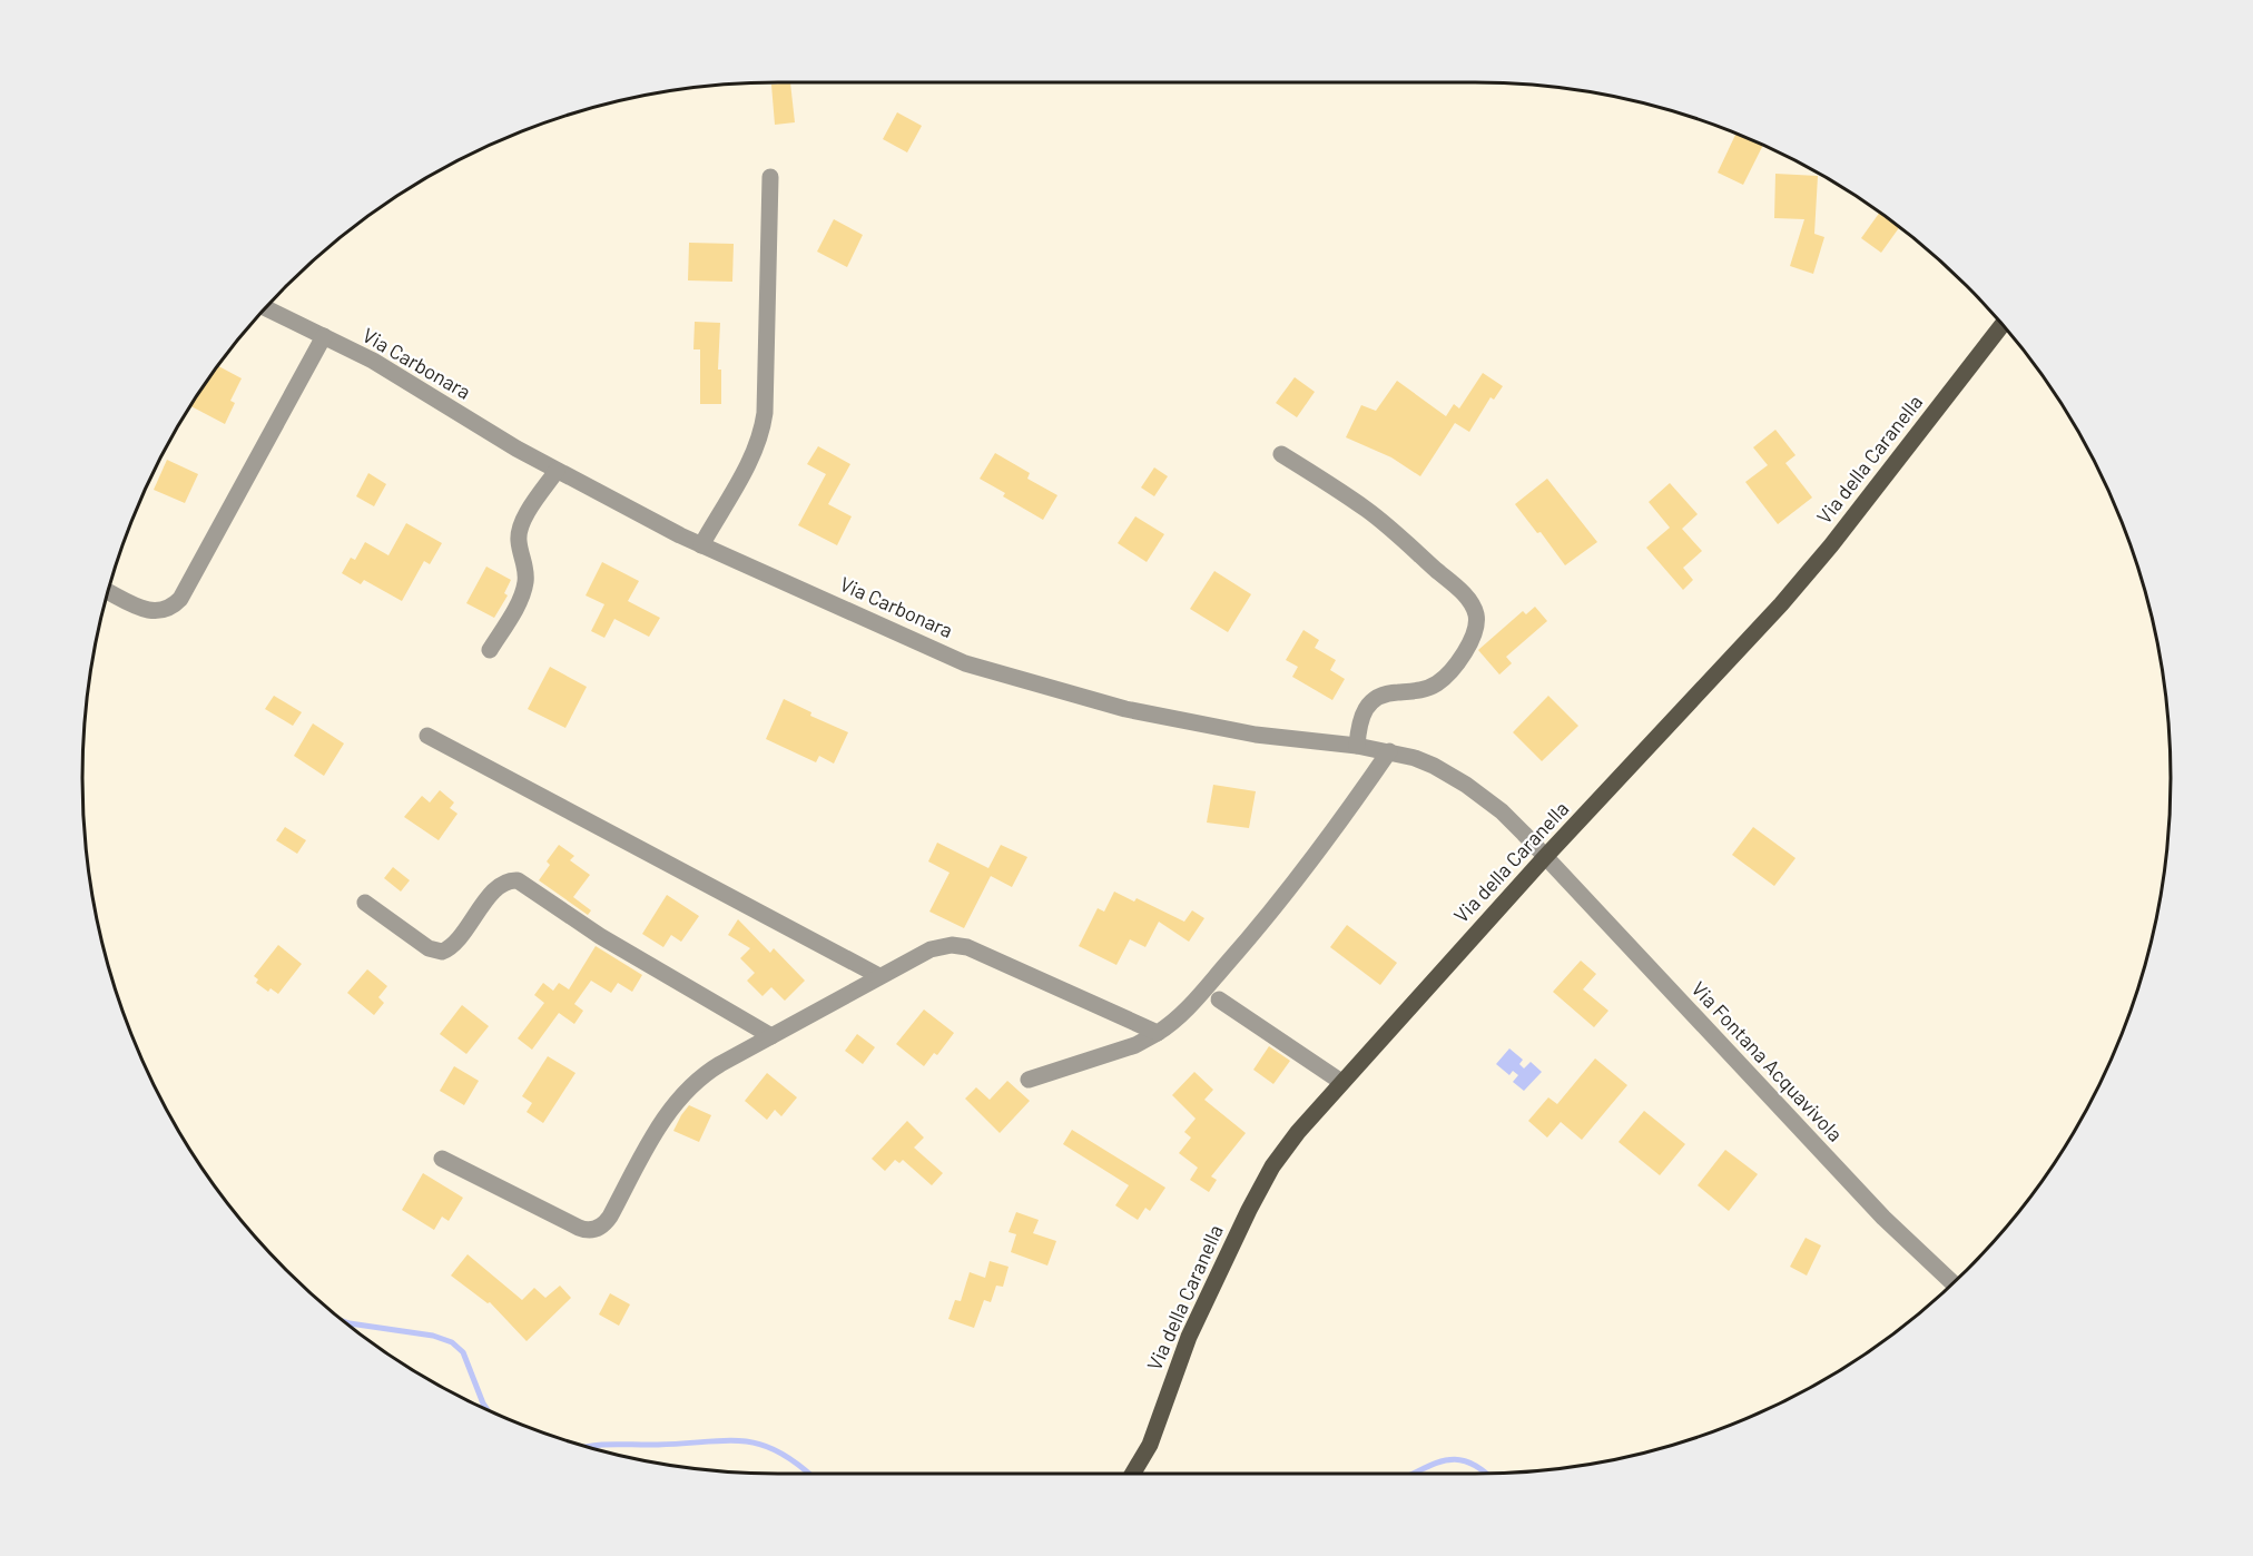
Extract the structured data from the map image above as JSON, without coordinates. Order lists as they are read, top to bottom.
{
  "streets": {
    "main road": ["Via della Caranella"],
    "street": ["Via Carbonara", "Via Fontana Acquavivola"]
  },
  "crossings": [
    ["Via Carbonara", "Via della Caranella"],
    ["Via Carbonara", "Via Fontana Acquavivola"],
    ["Via della Caranella", "Via Fontana Acquavivola"]
  ]
}
